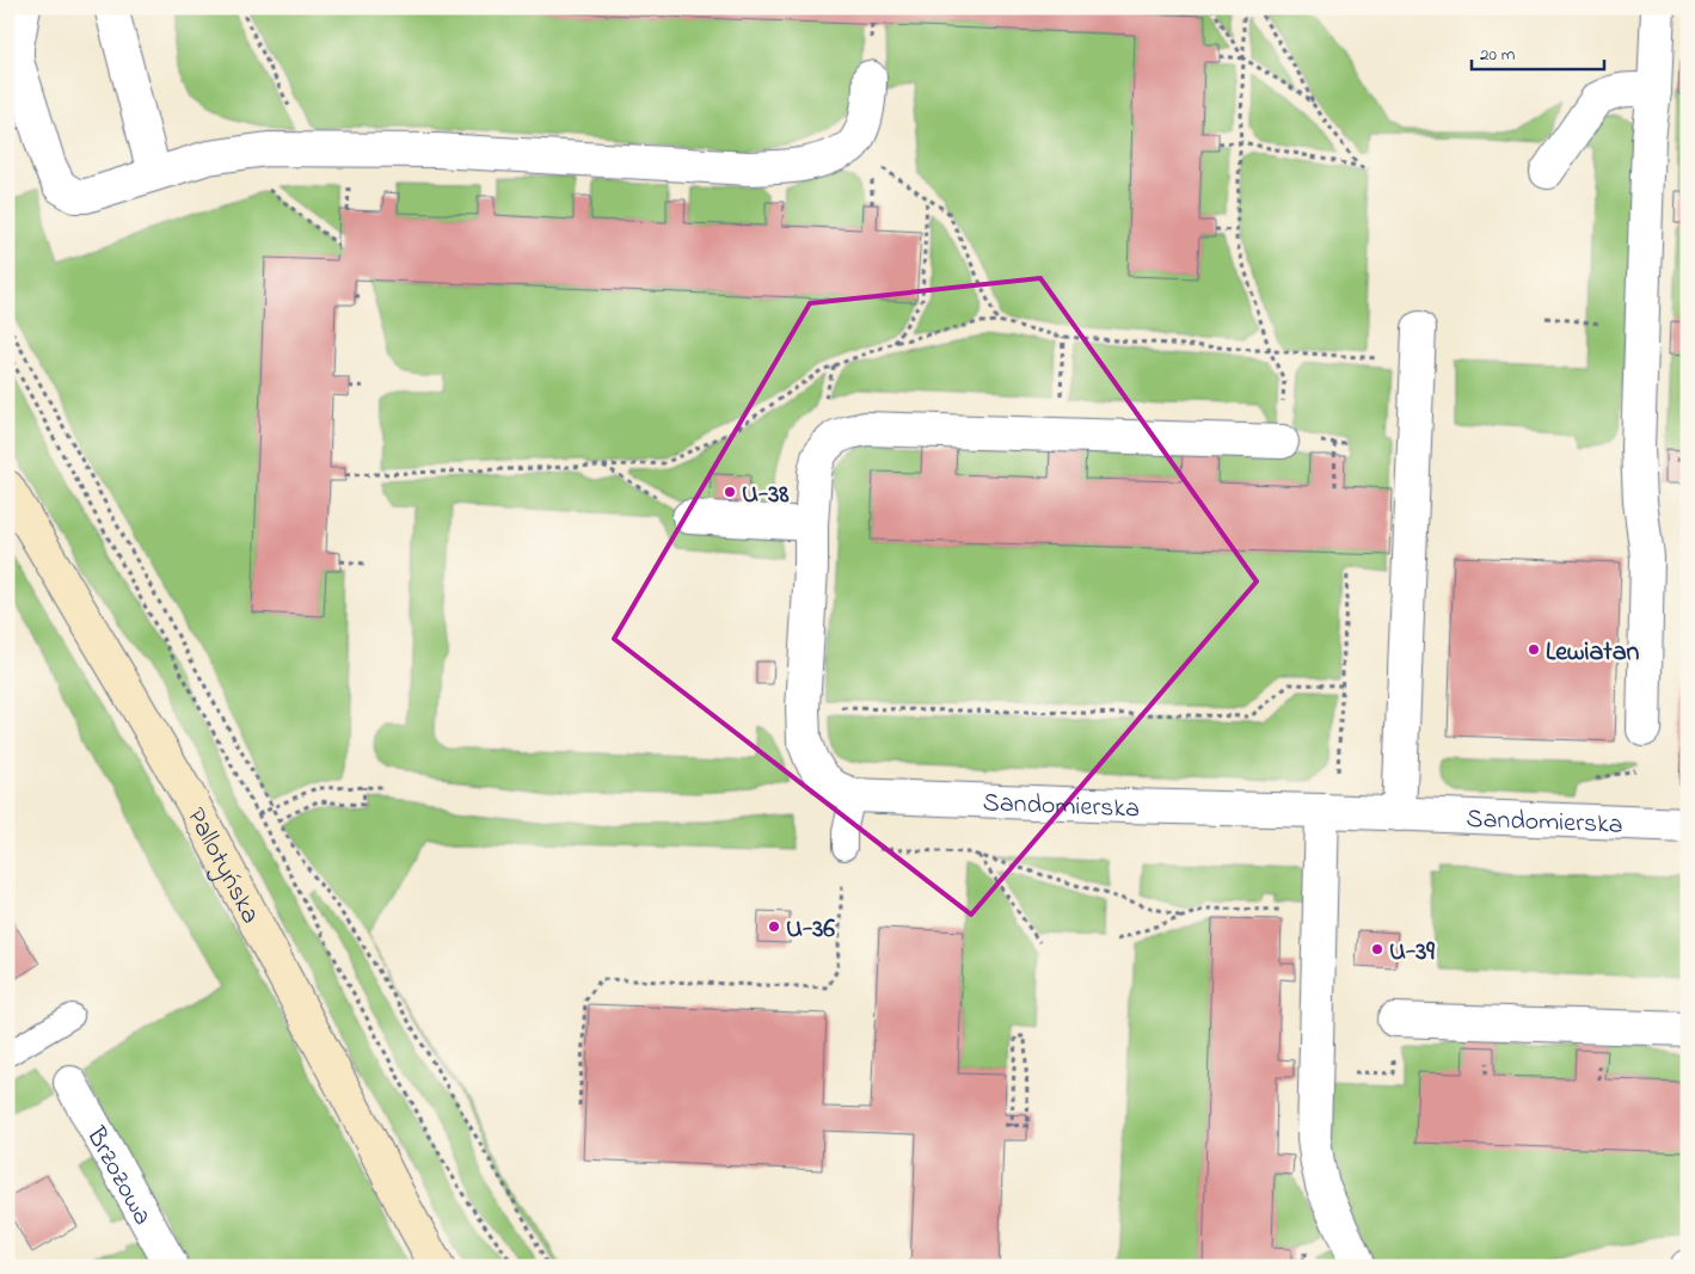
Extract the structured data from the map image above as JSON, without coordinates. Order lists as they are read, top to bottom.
{
  "streets": {
    "main road": ["Pallotyńska"],
    "street": ["Sandomierska", "Brzozowa"]
  },
  "places": [
    "U-38",
    "Lewiatan",
    "U-36",
    "U-39"
  ],
  "scale_bar": "20 m"
}
